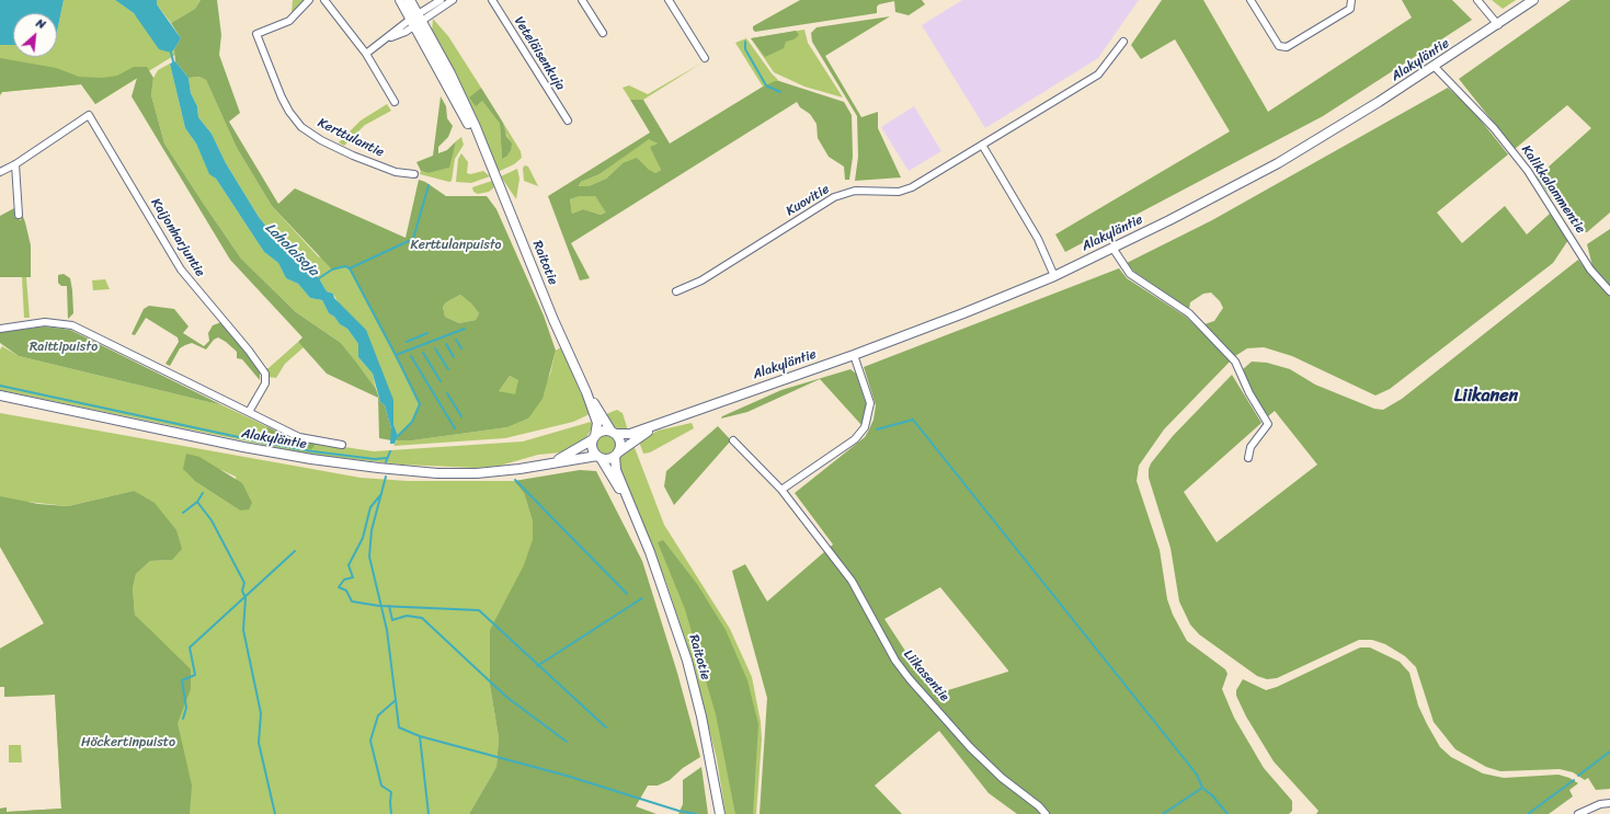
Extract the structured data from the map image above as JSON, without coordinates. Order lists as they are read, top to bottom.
{
  "streets": {
    "main road": ["Alakyläntie", "Raitotie"],
    "street": [
      "Veteläisenkuja",
      "Kerttulantie",
      "Kalikkalammentie",
      "Kuovitie",
      "Kaijonharjuntie",
      "Liikasentie"
    ]
  },
  "crossings": [
    ["Alakyläntie", "Kalikkalammentie"],
    ["Alakyläntie", "Raitotie"]
  ],
  "districts": ["Liikanen"],
  "water": ["Laholaisoja"],
  "parks": ["Kerttulanpuisto", "Raittipuisto", "Höckertinpuisto"],
  "north": "top right"
}
